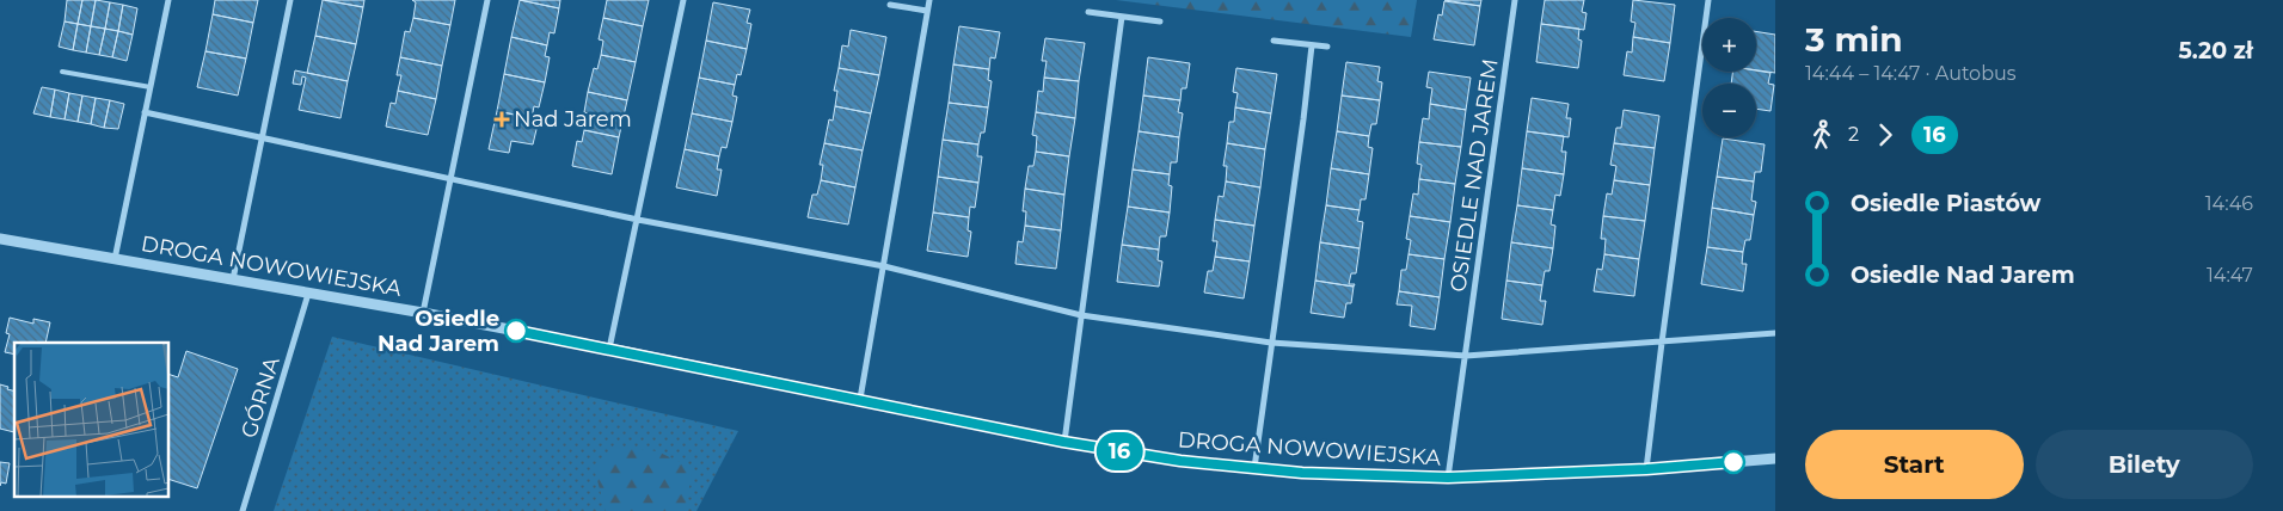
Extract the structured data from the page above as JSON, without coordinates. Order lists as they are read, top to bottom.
{
  "streets": {
    "street": ["OSIEDLE NAD JAREM", "DROGA NOWOWIEJSKA", "GÓRNA"]
  },
  "crossings": [
    ["OSIEDLE NAD JAREM", "DROGA NOWOWIEJSKA"],
    ["DROGA NOWOWIEJSKA", "GÓRNA"]
  ],
  "places": {
    "health": ["Nad Jarem"],
    "other": ["Osiedle Nad Jarem"]
  },
  "lines": ["bus line 16"],
  "page": {
    "on_map": "16",
    "heading": ["3 min", "14:44 – 14:47 · Autobus", "5.20 zł"],
    "map_buttons": ["+", "−"],
    "legs": ["2", "16"],
    "list": [
      {
        "name": "Osiedle Piastów",
        "value": "14:46"
      },
      {
        "name": "Osiedle Nad Jarem",
        "value": "14:47"
      }
    ],
    "buttons": ["Start", "Bilety"]
  }
}
